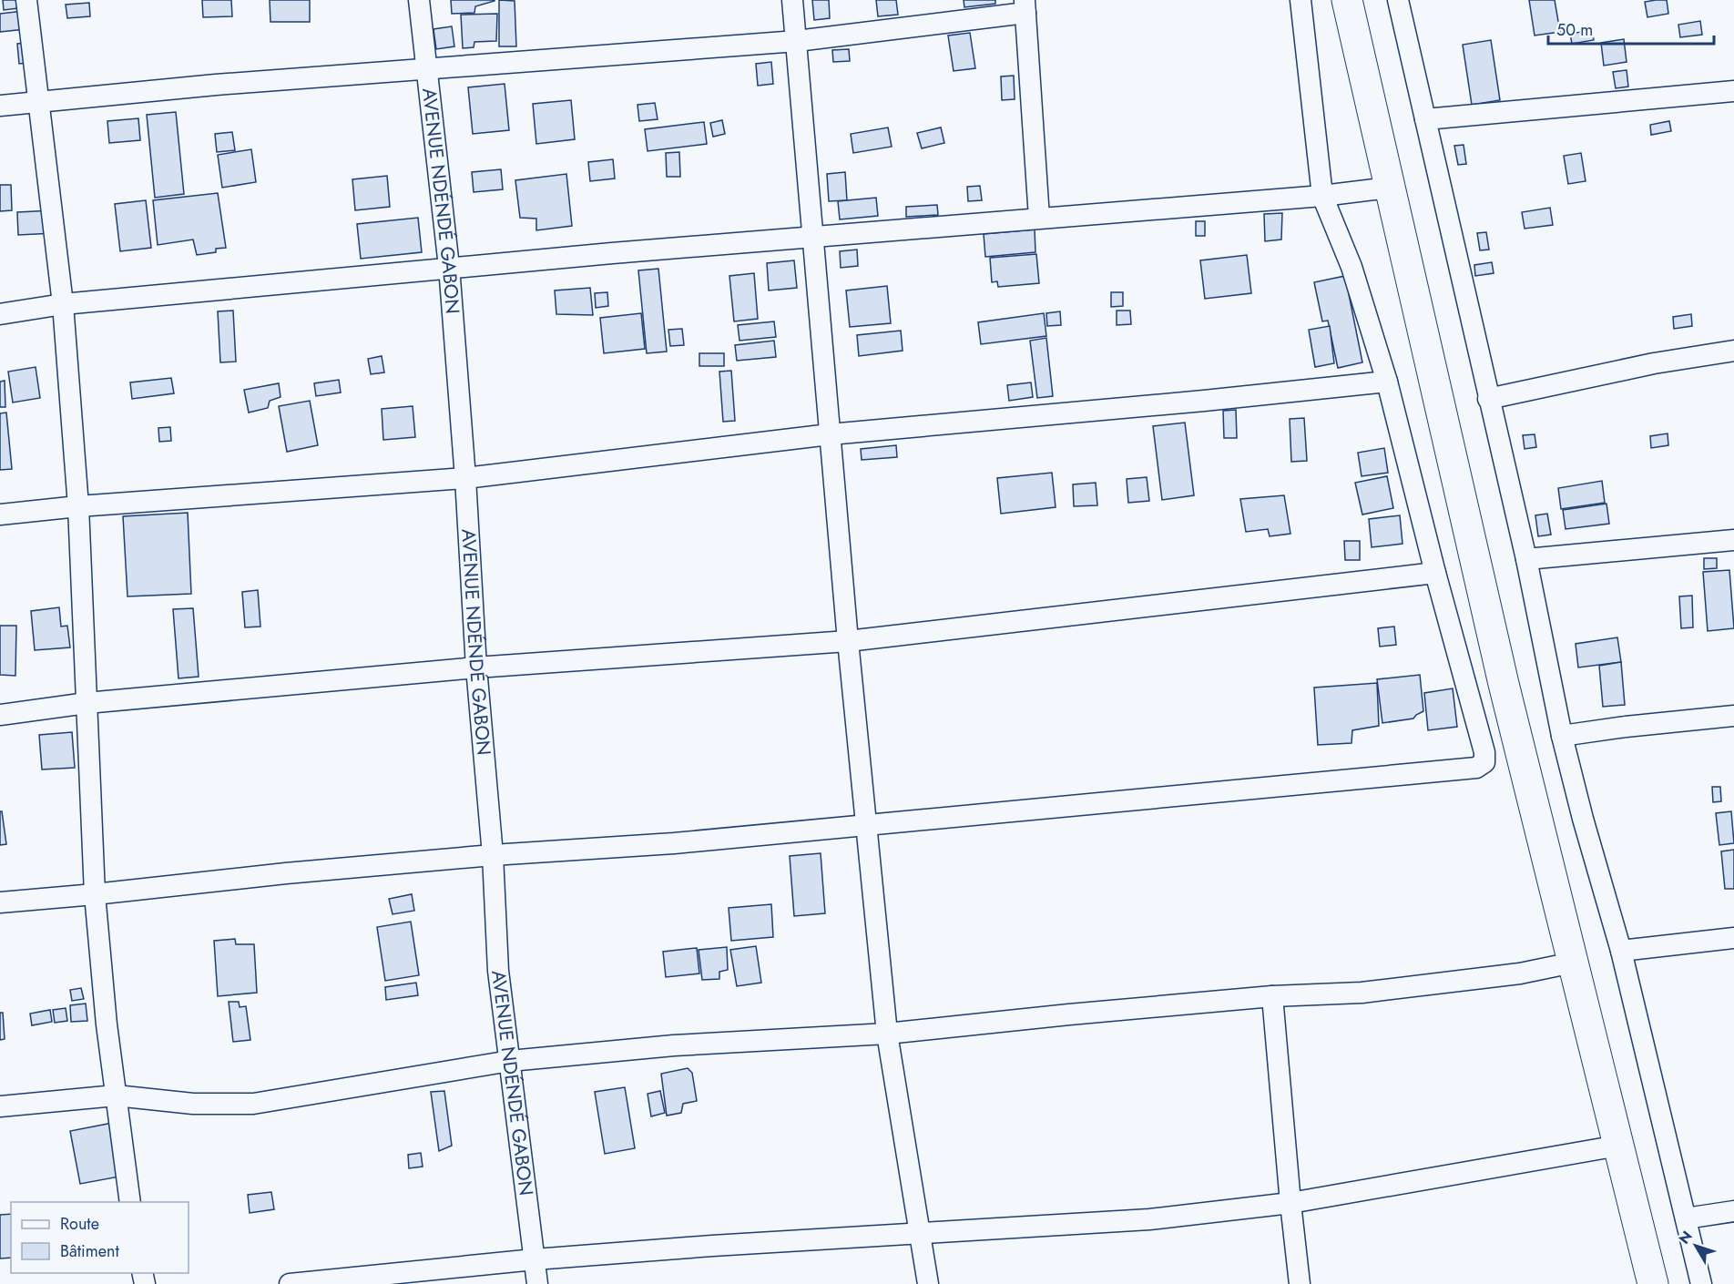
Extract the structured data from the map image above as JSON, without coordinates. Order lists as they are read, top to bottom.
{
  "streets": {
    "street": ["AVENUE NDÉNDÉ GABON"]
  },
  "legend": ["Route", "Bâtiment"],
  "scale_bar": "50 m",
  "north": "top left"
}
